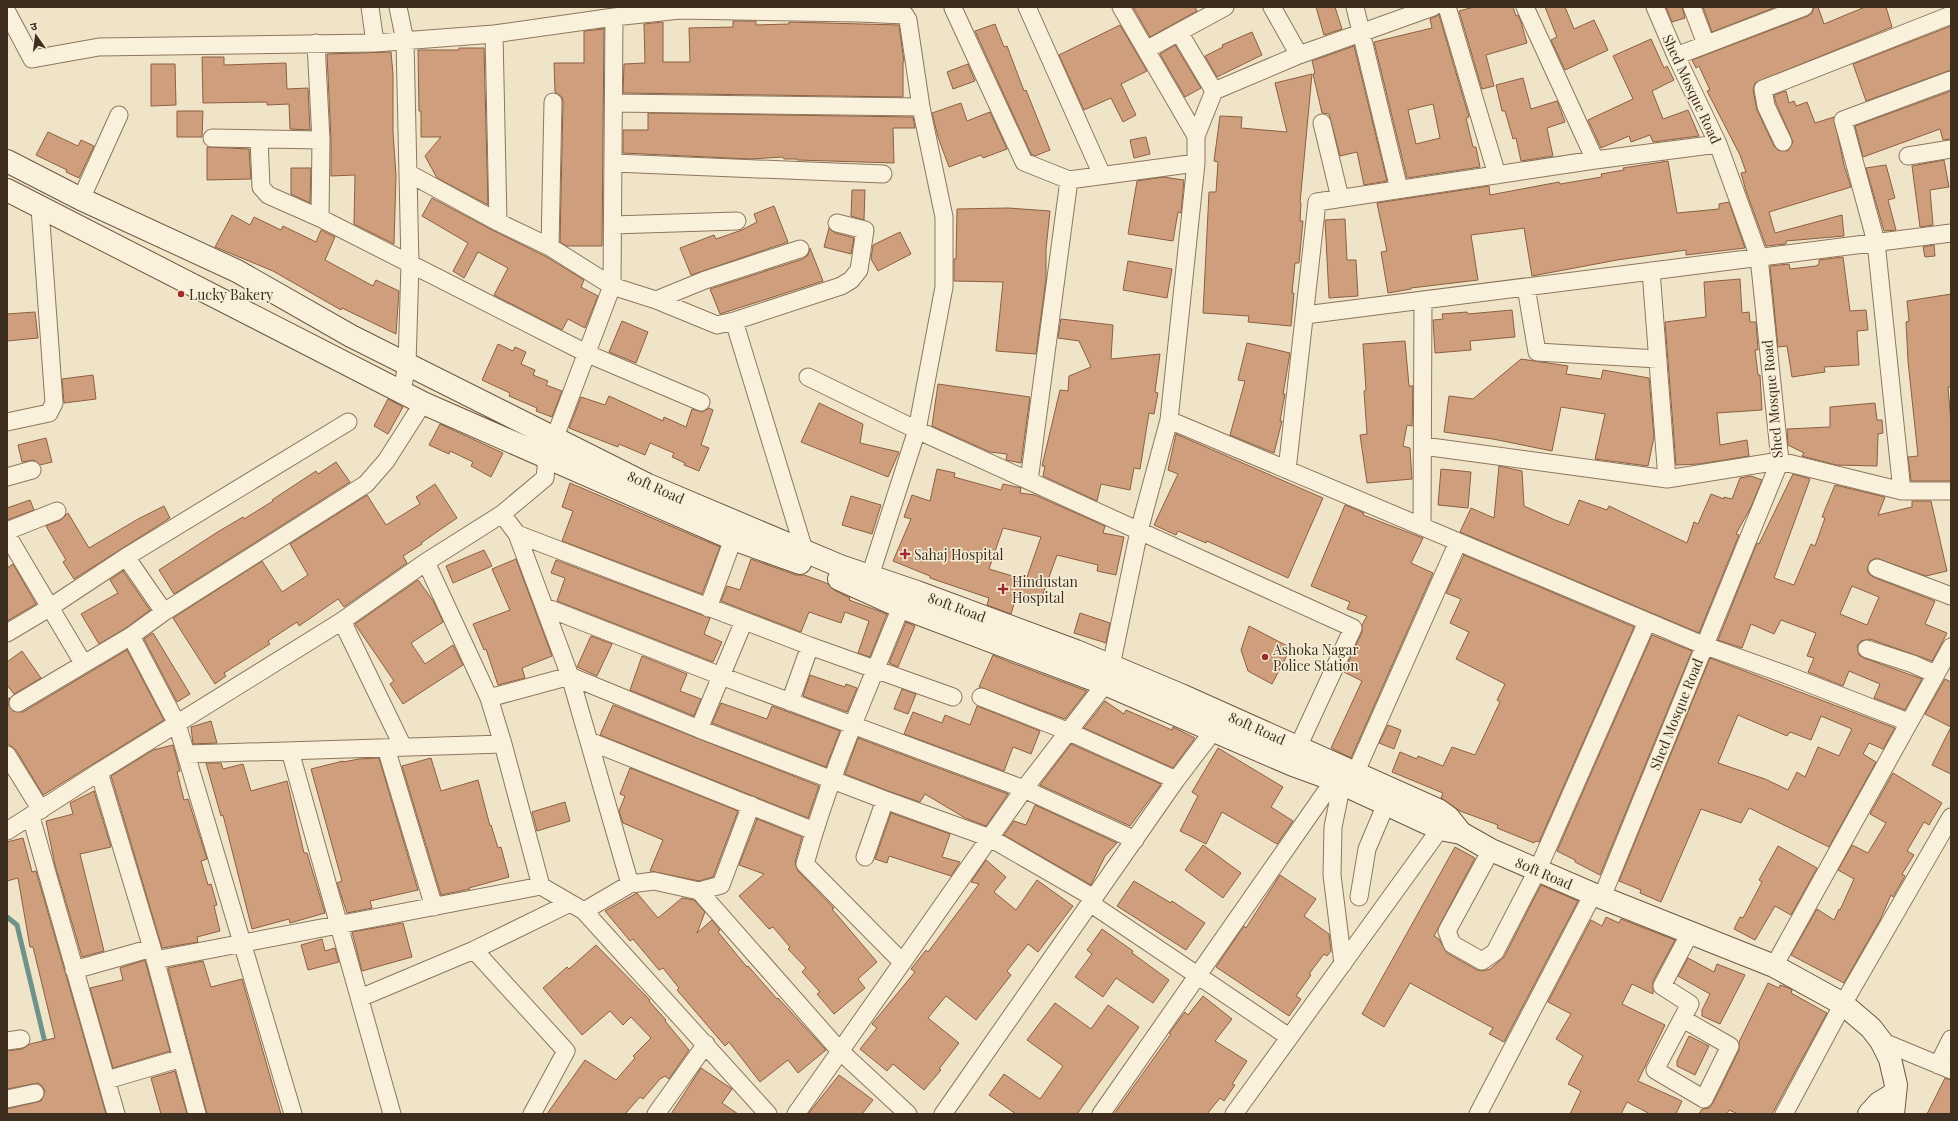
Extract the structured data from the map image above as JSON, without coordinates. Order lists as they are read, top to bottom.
{
  "streets": {
    "main road": ["80ft Road"],
    "street": ["Shed Mosque Road"]
  },
  "crossings": [
    ["Shed Mosque Road", "80ft Road"]
  ],
  "places": {
    "other": ["Lucky Bakery", "Ashoka Nagar Police Station"],
    "health": ["Sahaj Hospital", "Hindustan Hospital"]
  },
  "north": "top"
}
